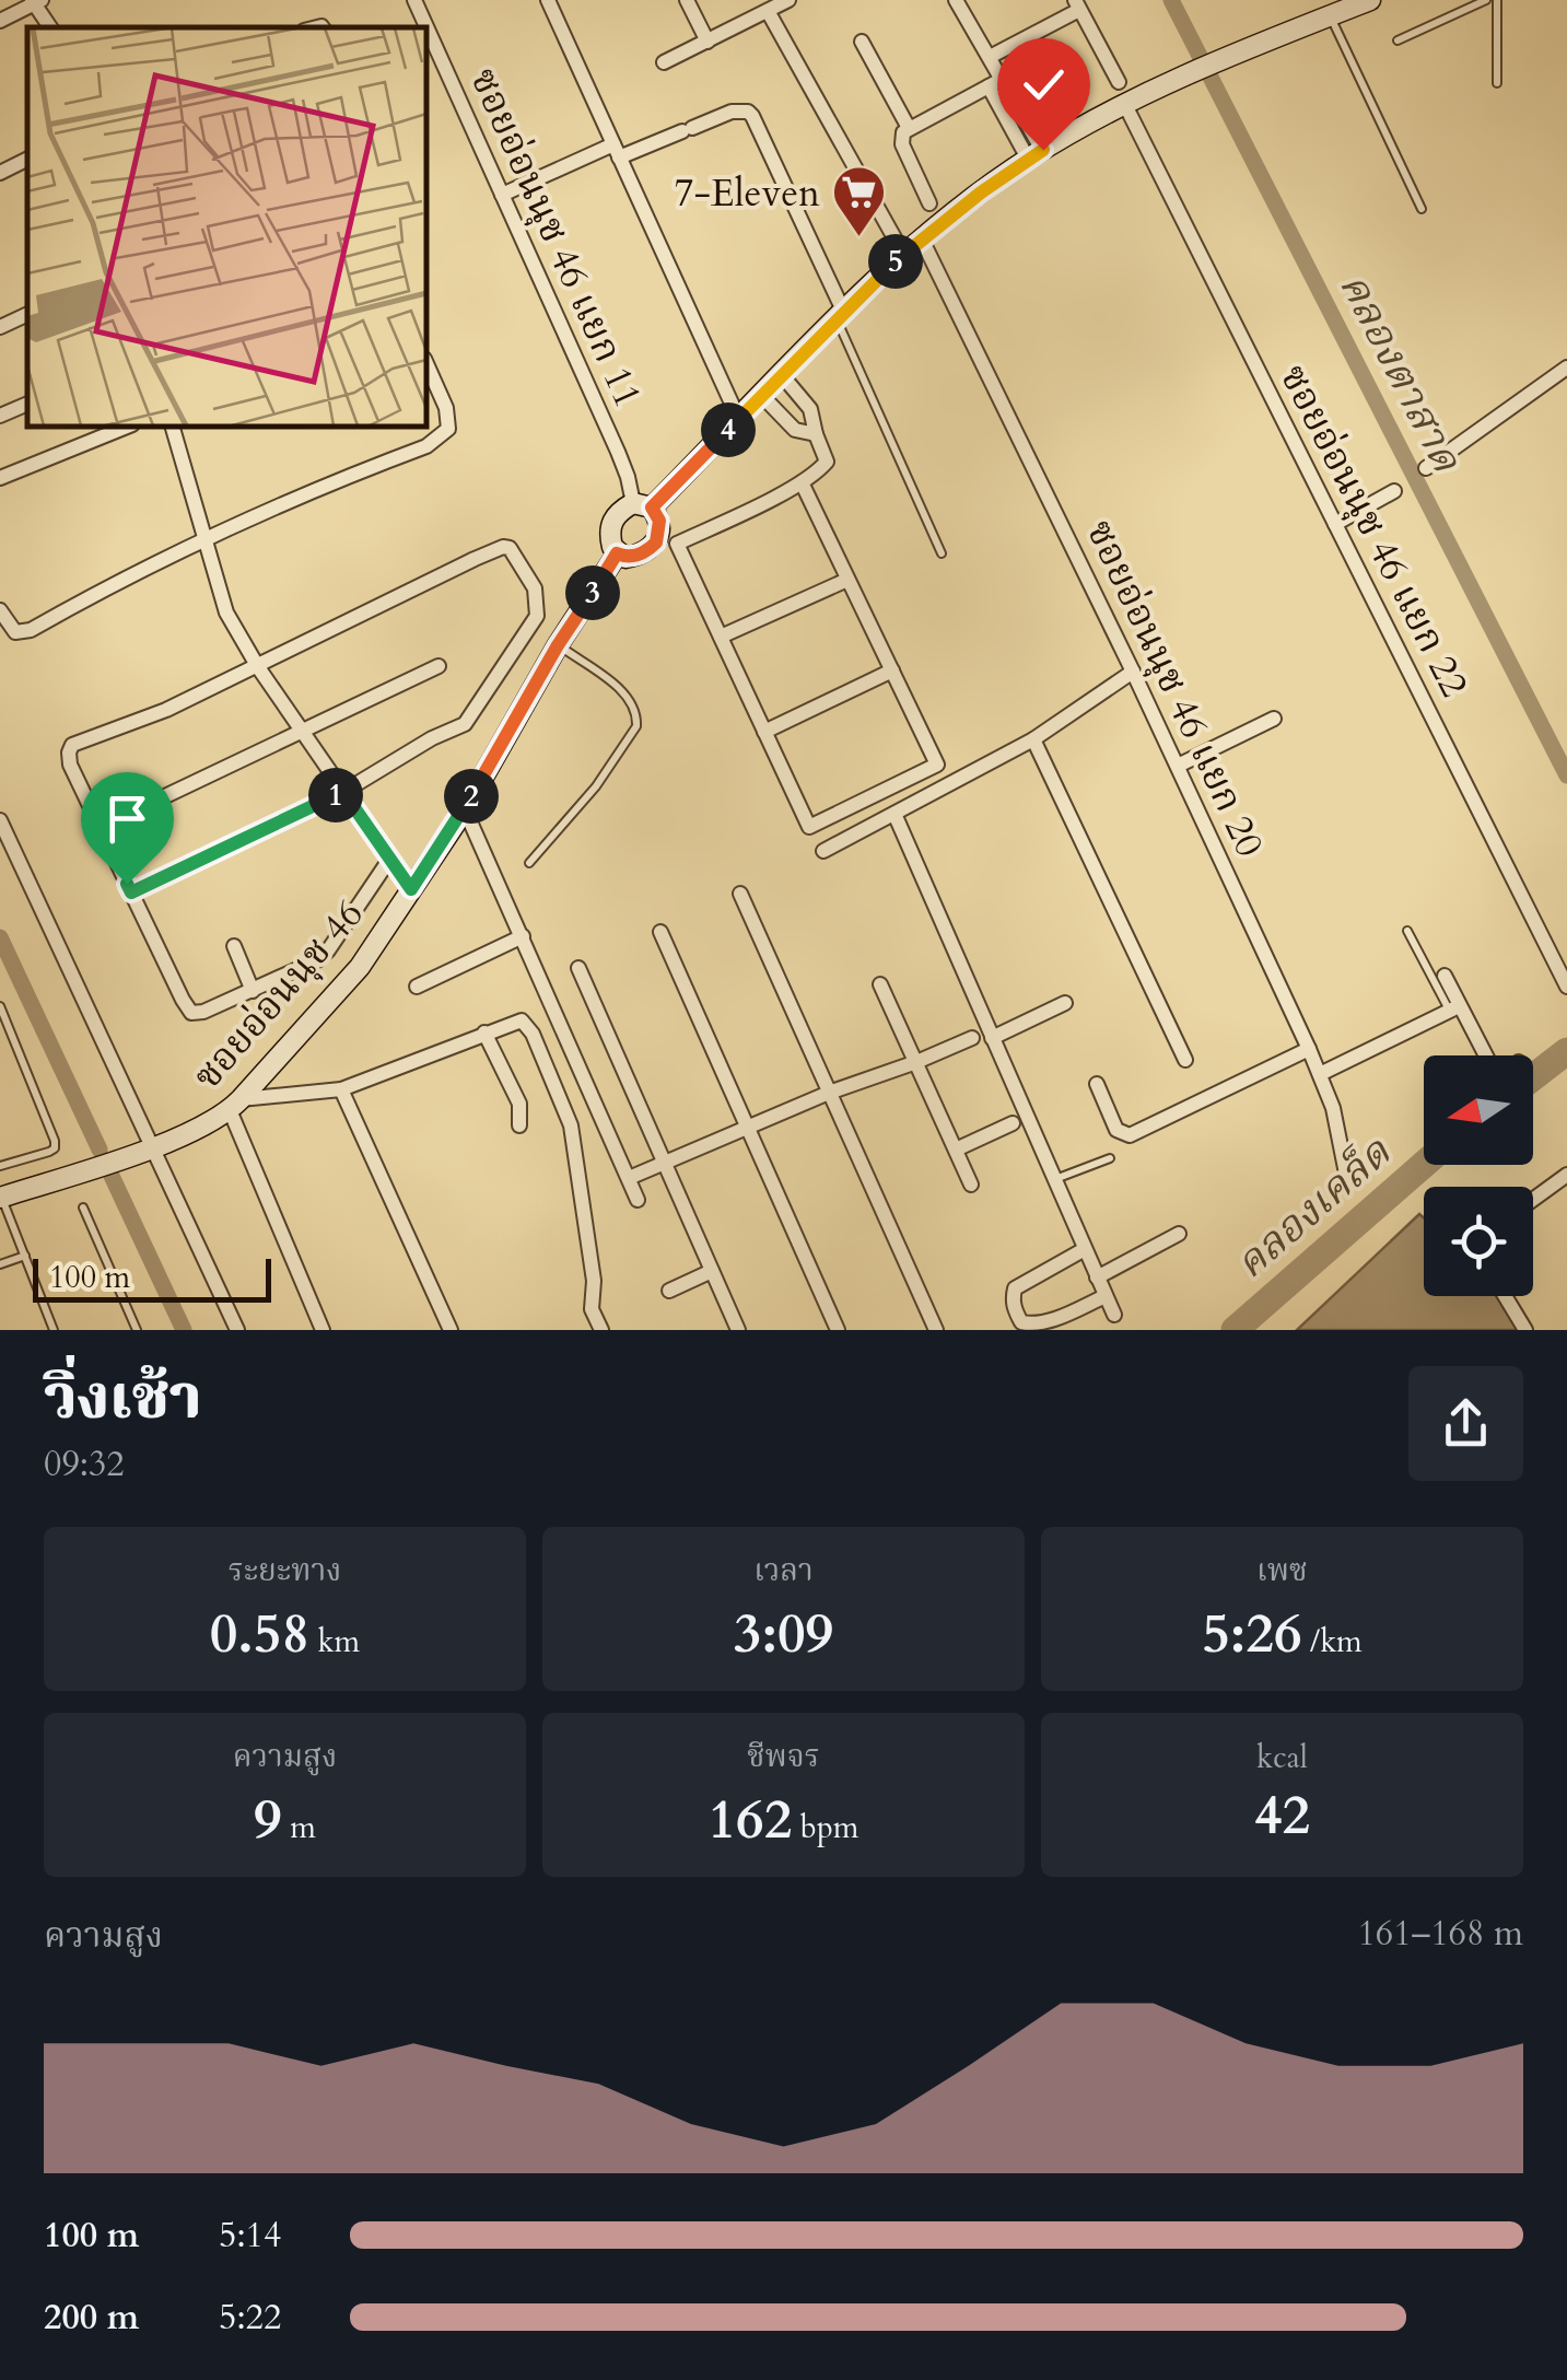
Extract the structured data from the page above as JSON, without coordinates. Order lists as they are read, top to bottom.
{
  "streets": {
    "street": [
      "ซอยอ่อนนุช 46 แยก 11",
      "ซอยอ่อนนุช 46 แยก 22",
      "ซอยอ่อนนุช 46 แยก 20",
      "ซอยอ่อนนุช 46"
    ]
  },
  "crossings": [
    ["ซอยอ่อนนุช 46 แยก 11", "ซอยอ่อนนุช 46"]
  ],
  "water": ["คลองตาสาด", "คลองเคล็ด"],
  "places": {
    "supermarket": ["7-Eleven"]
  },
  "scale_bar": "100 m",
  "north": "left",
  "page": {
    "pins": [
      "5",
      "4",
      "3",
      "1",
      "2"
    ],
    "scale": "100 m",
    "heading": ["วิ่งเช้า", "09:32"],
    "stats": [
      ["ระยะทาง", "0.58 km"],
      ["เวลา", "3:09"],
      ["เพซ", "5:26 /km"],
      ["ความสูง", "9 m"],
      ["ชีพจร", "162 bpm"],
      ["kcal", "42"]
    ],
    "chart": ["ความสูง", "161–168 m"],
    "list": [
      {
        "name": "100 m",
        "note": "5:14"
      },
      {
        "name": "200 m",
        "note": "5:22"
      }
    ]
  }
}
